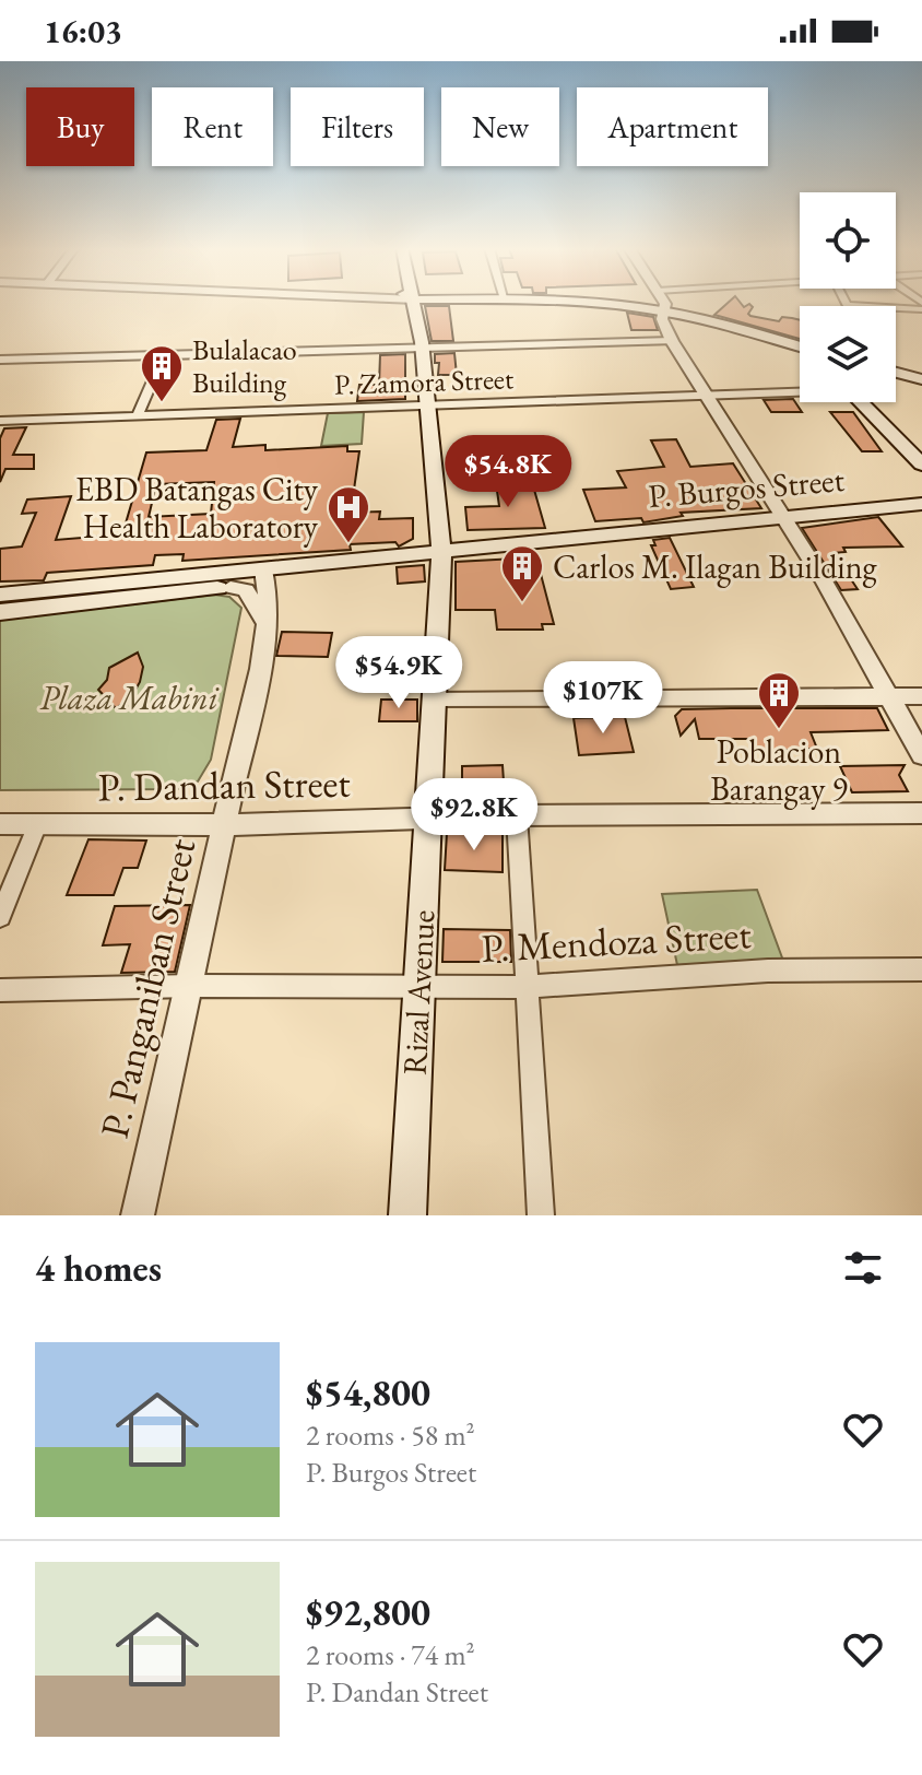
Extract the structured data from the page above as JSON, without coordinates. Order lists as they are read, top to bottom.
{
  "streets": {
    "main road": ["P. Burgos Street", "Rizal Avenue"],
    "street": [
      "P. Zamora Street",
      "P. Dandan Street",
      "P. Mendoza Street",
      "P. Panganiban Street"
    ]
  },
  "crossings": [
    ["P. Zamora Street", "Rizal Avenue"],
    ["P. Burgos Street", "P. Panganiban Street"],
    ["P. Burgos Street", "Rizal Avenue"],
    ["P. Dandan Street", "P. Panganiban Street"],
    ["P. Dandan Street", "Rizal Avenue"],
    ["P. Mendoza Street", "P. Panganiban Street"],
    ["P. Mendoza Street", "Rizal Avenue"]
  ],
  "parks": ["Plaza Mabini"],
  "places": {
    "building": ["Bulalacao Building", "Carlos M. Ilagan Building", "Poblacion Barangay 9"],
    "hospital": ["EBD Batangas City Health Laboratory"]
  },
  "page": {
    "status": "16:03",
    "chip": [
      "Buy",
      "Rent",
      "Filters",
      "New",
      "Apartment"
    ],
    "price": [
      "$54.8K",
      "$54.9K",
      "$107K",
      "$92.8K"
    ],
    "heading": "4 homes",
    "list": [
      {
        "name": "$54,800",
        "note": "2 rooms · 58 m² · P. Burgos Street"
      },
      {
        "name": "$92,800",
        "note": "2 rooms · 74 m² · P. Dandan Street"
      }
    ]
  }
}
